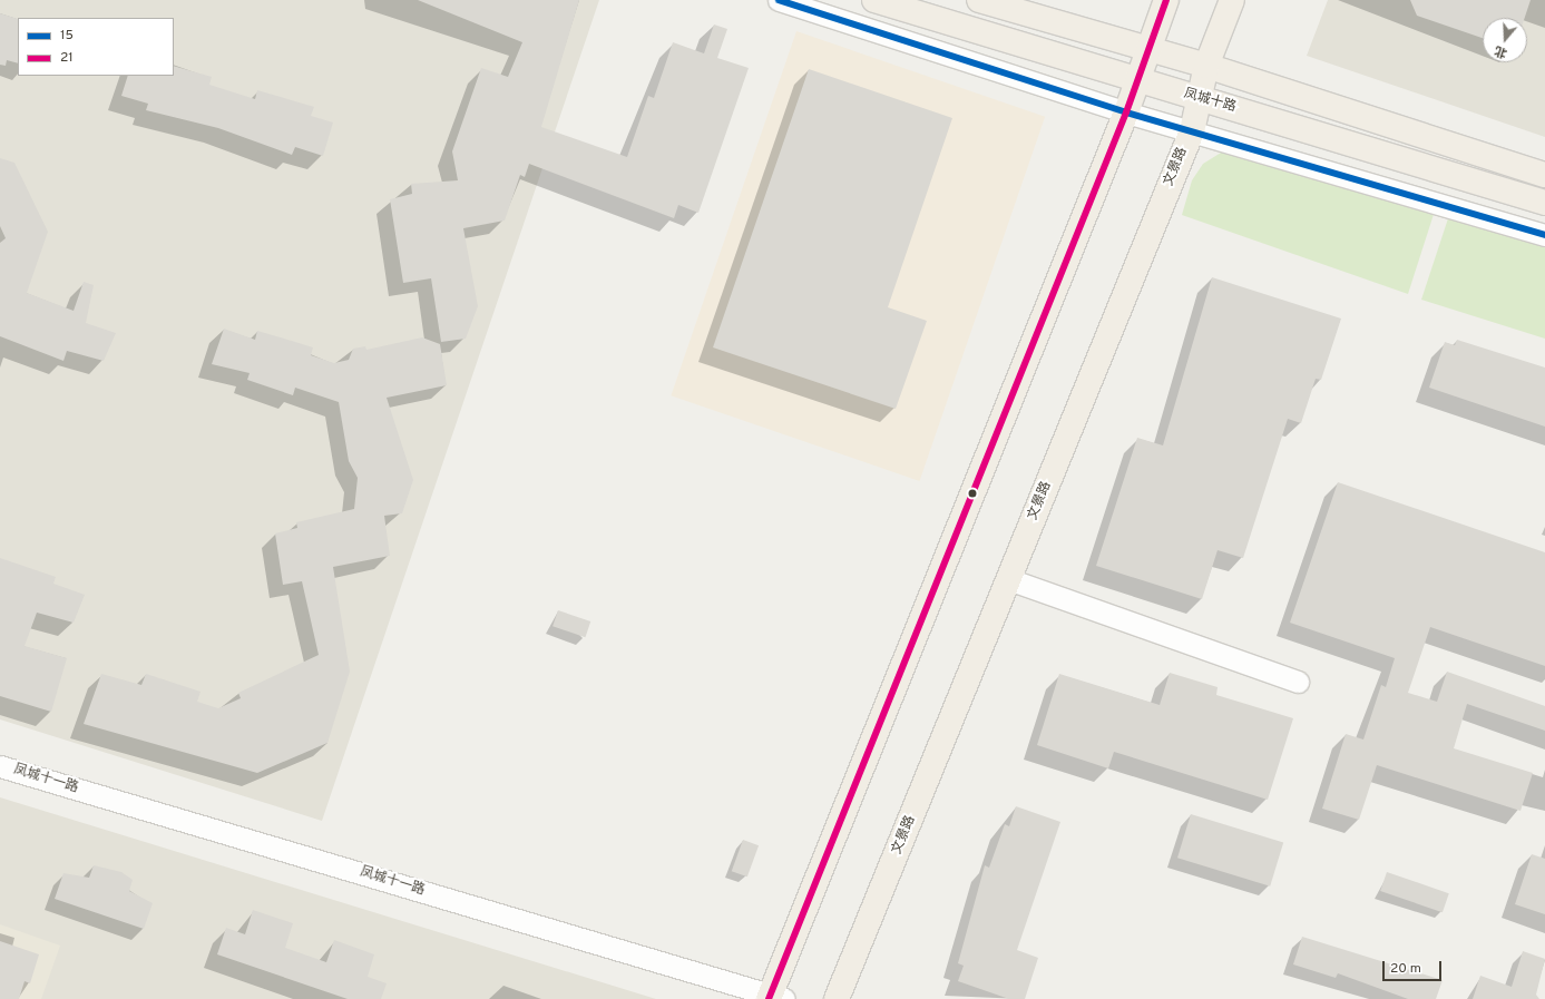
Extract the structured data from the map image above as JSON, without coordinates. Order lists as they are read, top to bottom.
{
  "streets": {
    "main road": ["凤城十路", "文景路"],
    "street": ["凤城十一路"]
  },
  "crossings": [
    ["凤城十路", "文景路"]
  ],
  "lines": ["transit line 15", "transit line 21"],
  "legend": ["15", "21"],
  "scale_bar": "20 m",
  "north": "bottom"
}
